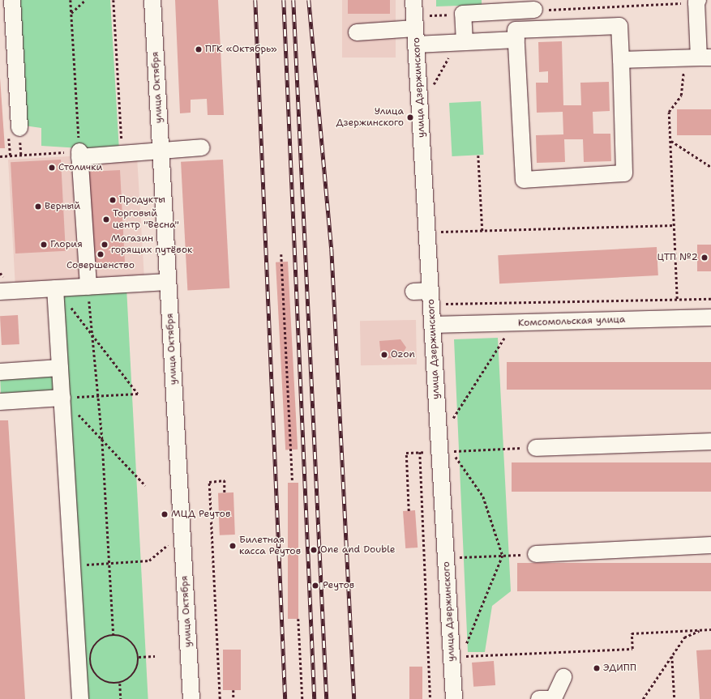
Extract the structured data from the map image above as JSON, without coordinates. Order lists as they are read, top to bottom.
{
  "streets": {
    "street": ["улица Октября", "улица Дзержинского", "Комсомольская улица"]
  },
  "crossings": [
    ["улица Дзержинского", "Комсомольская улица"]
  ],
  "places": [
    "ПГК «Октябрь»",
    "Улица Дзержинского",
    "Столички",
    "Продукты",
    "Верный",
    "Торговый центр \"Весна\"",
    "Глория",
    "Магазин горящих путёвок",
    "Совершенство",
    "ЦТП №2",
    "Ozon",
    "МЦД Реутов",
    "Билетная касса Реутов",
    "One and Double",
    "Реутов",
    "ЭДИПП"
  ]
}
